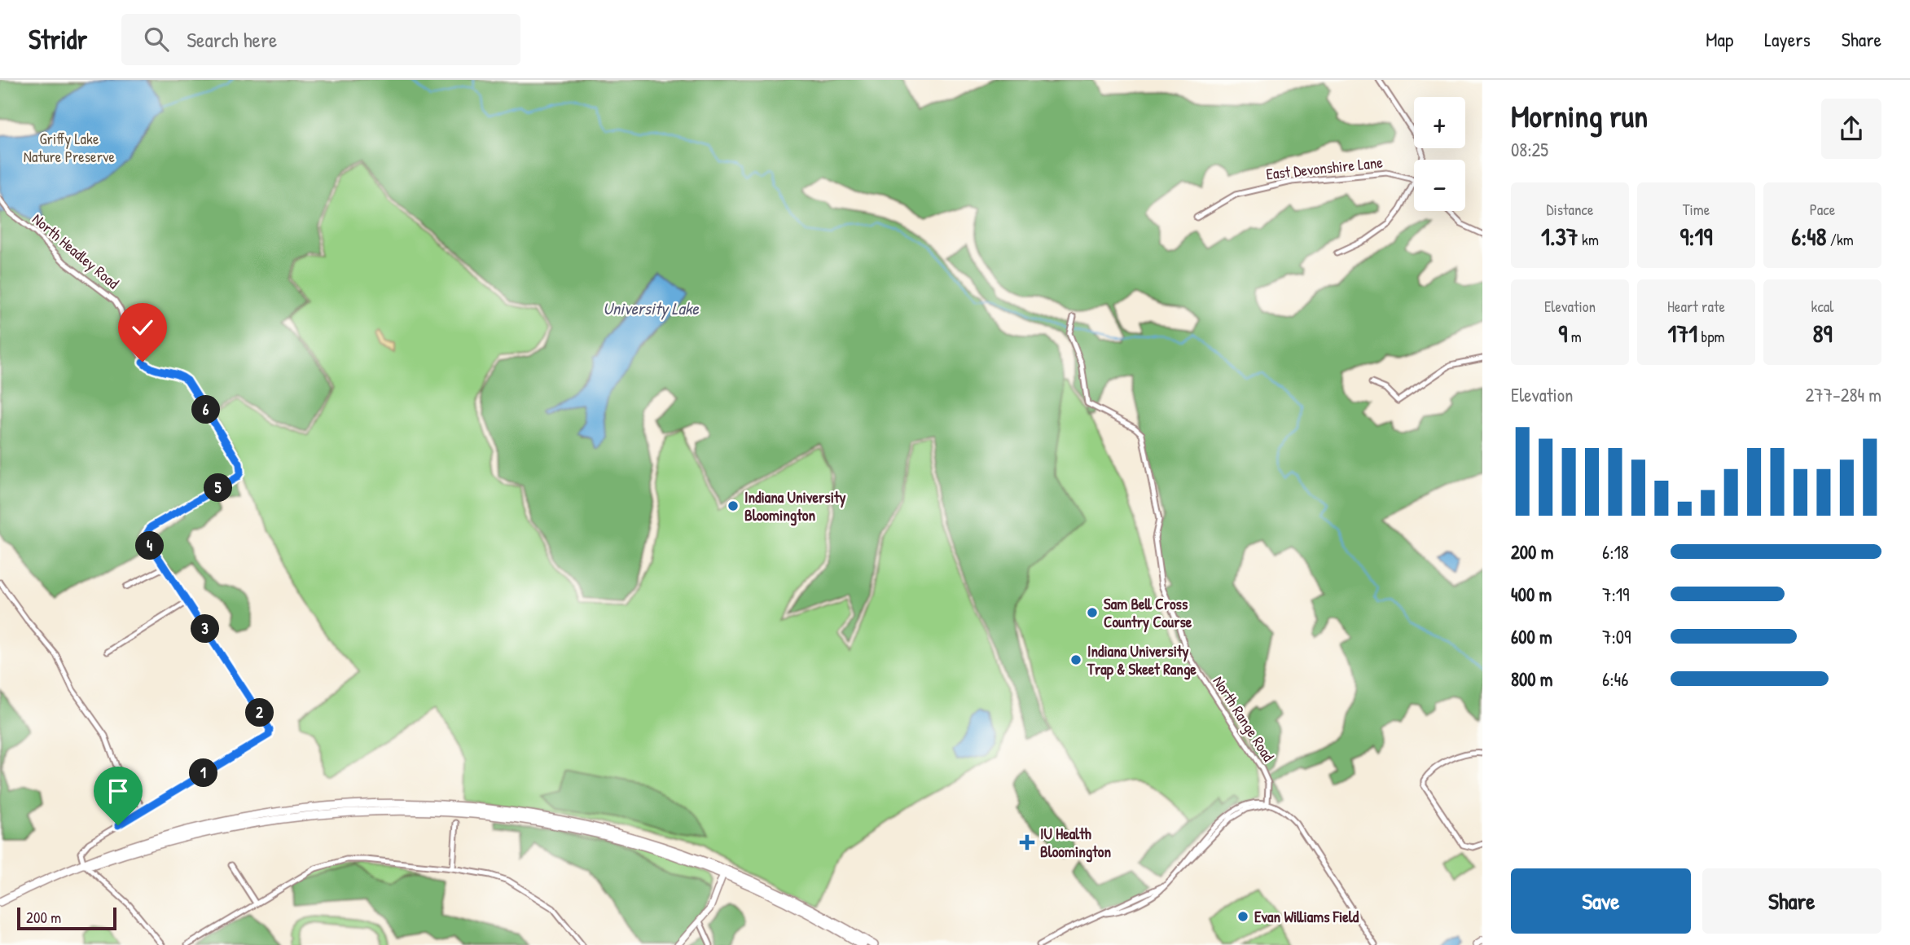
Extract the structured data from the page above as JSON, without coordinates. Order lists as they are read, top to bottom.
{
  "streets": {
    "street": ["East Devonshire Lane", "North Headley Road", "North Range Road"]
  },
  "water": ["University Lake"],
  "parks": ["Griffy Lake Nature Preserve"],
  "places": {
    "other": [
      "Indiana University Bloomington",
      "Sam Bell Cross Country Course",
      "Indiana University Trap & Skeet Range",
      "Evan Williams Field"
    ],
    "health": ["IU Health Bloomington"]
  },
  "scale_bar": "200 m",
  "page": {
    "header": "Stridr",
    "search": "Search here",
    "nav": ["Map", "Layers", "Share"],
    "heading": ["Morning run", "08:25"],
    "map_buttons": ["+", "−"],
    "stats": [
      ["Distance", "1.37 km"],
      ["Time", "9:19"],
      ["Pace", "6:48 /km"],
      ["Elevation", "9 m"],
      ["Heart rate", "171 bpm"],
      ["kcal", "89"]
    ],
    "chart": ["Elevation", "277–284 m"],
    "pins": [
      "6",
      "5",
      "4",
      "3",
      "2",
      "1"
    ],
    "list": [
      {
        "name": "200 m",
        "note": "6:18"
      },
      {
        "name": "400 m",
        "note": "7:19"
      },
      {
        "name": "600 m",
        "note": "7:09"
      },
      {
        "name": "800 m",
        "note": "6:46"
      }
    ],
    "buttons": ["Save", "Share"],
    "scale": "200 m"
  }
}
